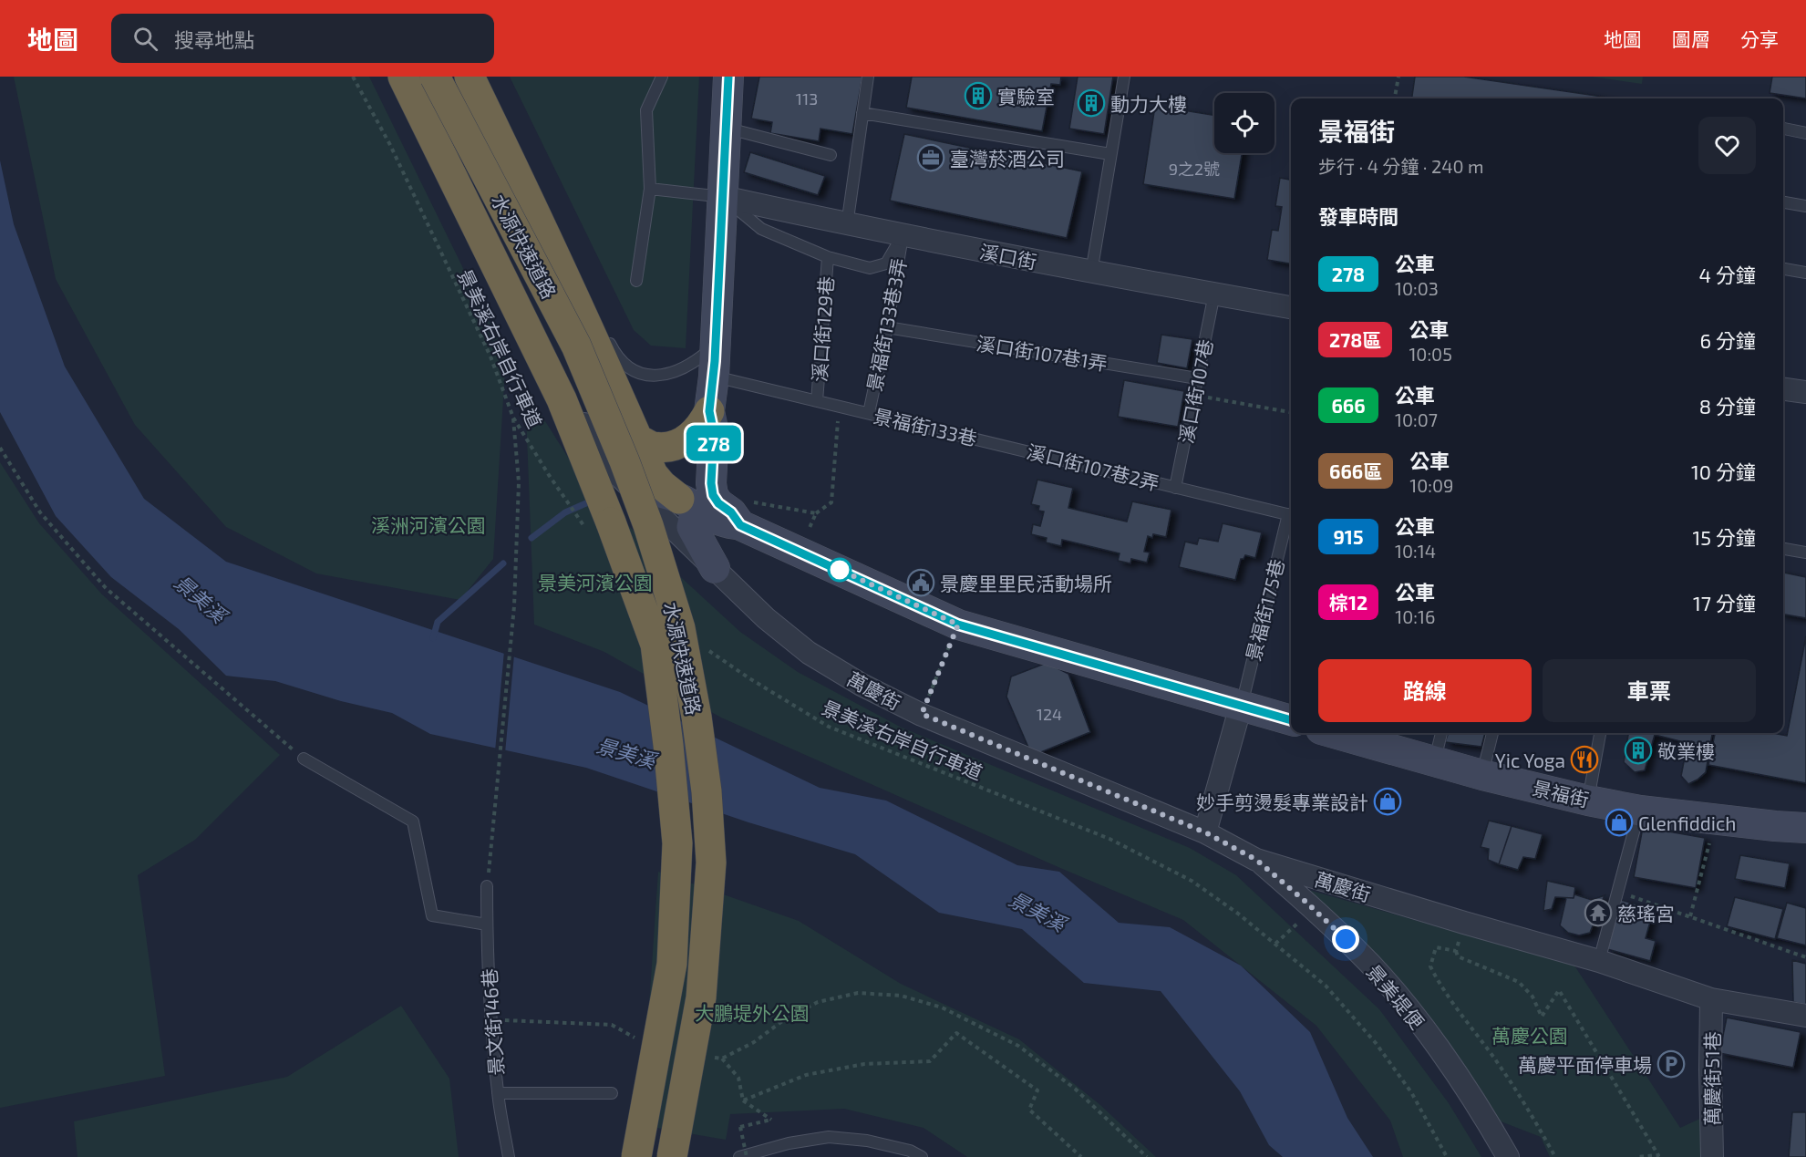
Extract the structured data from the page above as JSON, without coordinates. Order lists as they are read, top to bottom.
{
  "streets": {
    "highway": ["水源快速道路"],
    "street": [
      "溪口街",
      "萬慶街",
      "景福街",
      "景美堤便",
      "萬慶街51巷"
    ],
    "lane": [
      "景福街133巷3弄",
      "溪口街129巷",
      "溪口街107巷1弄",
      "溪口街107巷",
      "景福街133巷",
      "溪口街107巷2弄",
      "景福街175巷",
      "景文街146巷"
    ],
    "path": ["景美溪右岸自行車道"]
  },
  "crossings": [
    ["溪口街", "景福街133巷3弄"],
    ["溪口街", "溪口街129巷"],
    ["溪口街", "溪口街107巷"],
    ["景福街133巷3弄", "溪口街129巷"],
    ["景福街133巷3弄", "溪口街107巷1弄"],
    ["景福街133巷3弄", "景福街133巷"],
    ["溪口街129巷", "景福街133巷"],
    ["溪口街107巷1弄", "溪口街107巷"],
    ["溪口街107巷", "溪口街107巷2弄"],
    ["景福街133巷", "溪口街107巷2弄"],
    ["萬慶街", "景美堤便"],
    ["萬慶街", "萬慶街51巷"]
  ],
  "water": ["景美溪"],
  "parks": [
    "溪洲河濱公園",
    "景美河濱公園",
    "大鵬堤外公園",
    "萬慶公園"
  ],
  "places": {
    "building": ["實驗室", "動力大樓", "敬業樓"],
    "office": ["臺灣菸酒公司"],
    "public building": ["景慶里里民活動場所"],
    "restaurant": ["Yic Yoga"],
    "shop": ["妙手剪燙髮專業設計", "Glenfiddich"],
    "temple": ["慈瑤宮"],
    "parking": ["萬慶平面停車場"]
  },
  "lines": ["bus line 278"],
  "house_numbers": ["113", "9之2號", "124"],
  "page": {
    "header": "地圖",
    "search": "搜尋地點",
    "nav": ["地圖", "圖層", "分享"],
    "on_map": "278",
    "heading": [
      ["景福街", "步行 · 4 分鐘 · 240 m"],
      "發車時間"
    ],
    "list": [
      {
        "mark": "278",
        "name": "公車",
        "note": "10:03",
        "value": "4 分鐘"
      },
      {
        "mark": "278區",
        "name": "公車",
        "note": "10:05",
        "value": "6 分鐘"
      },
      {
        "mark": "666",
        "name": "公車",
        "note": "10:07",
        "value": "8 分鐘"
      },
      {
        "mark": "666區",
        "name": "公車",
        "note": "10:09",
        "value": "10 分鐘"
      },
      {
        "mark": "915",
        "name": "公車",
        "note": "10:14",
        "value": "15 分鐘"
      },
      {
        "mark": "棕12",
        "name": "公車",
        "note": "10:16",
        "value": "17 分鐘"
      }
    ],
    "buttons": ["路線", "車票"]
  }
}
